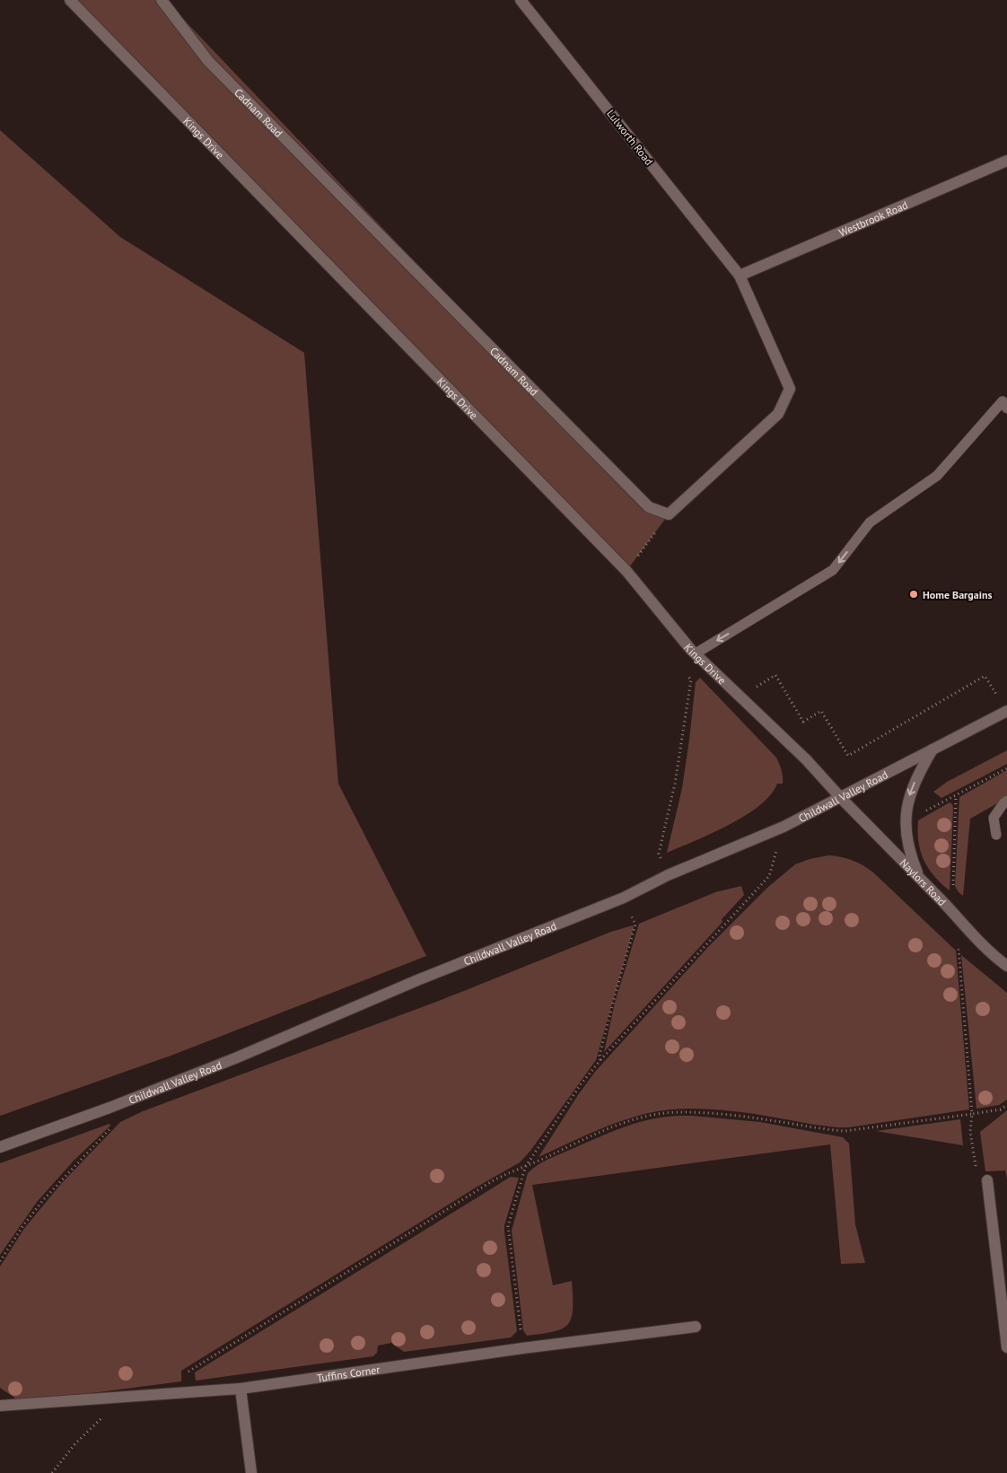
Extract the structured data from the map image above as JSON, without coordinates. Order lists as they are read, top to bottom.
{
  "streets": {
    "street": [
      "Cadnam Road",
      "Kings Drive",
      "Lulworth Road",
      "Westbrook Road",
      "Childwall Valley Road",
      "Naylors Road",
      "Tuffins Corner"
    ]
  },
  "crossings": [
    ["Kings Drive", "Childwall Valley Road"],
    ["Kings Drive", "Naylors Road"],
    ["Lulworth Road", "Westbrook Road"],
    ["Childwall Valley Road", "Naylors Road"]
  ],
  "places": ["Home Bargains"]
}
